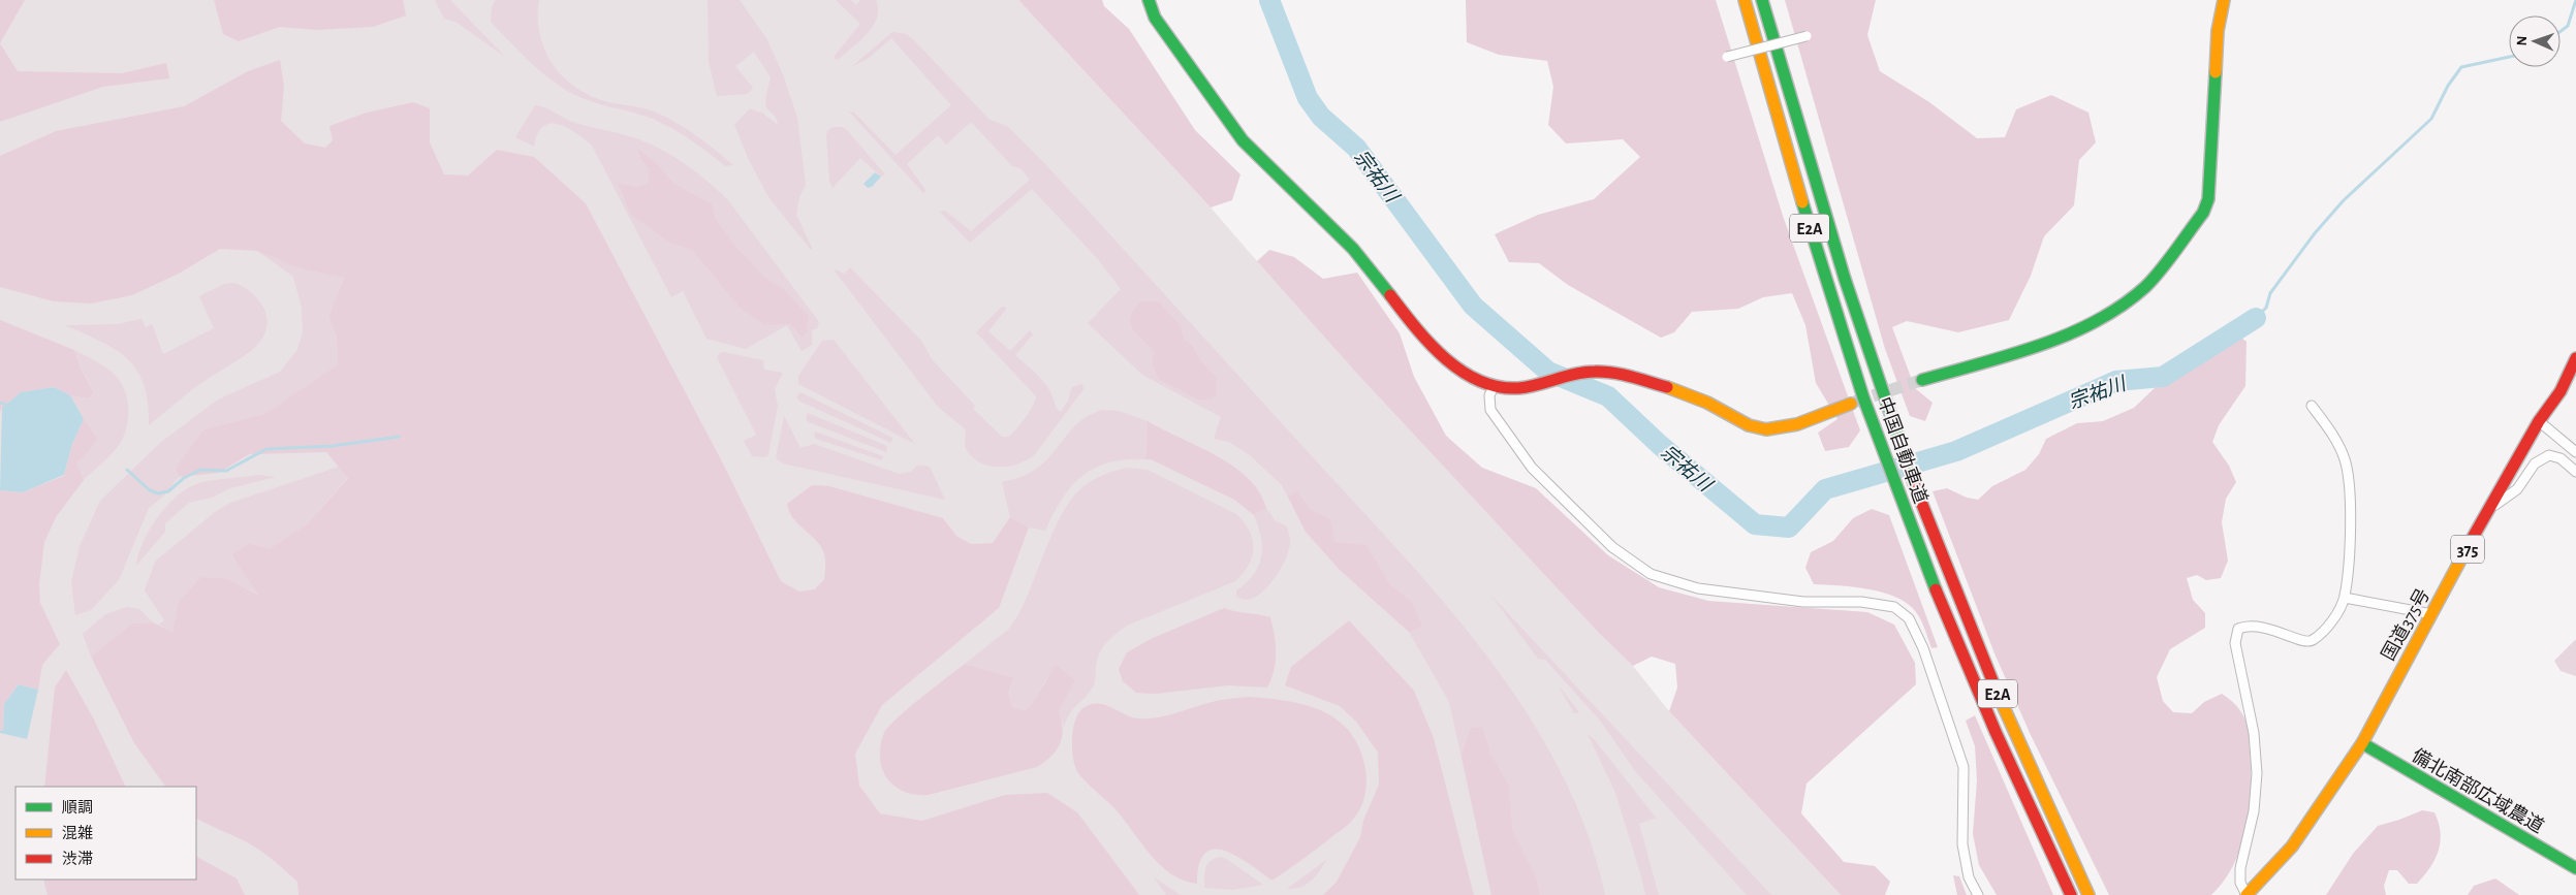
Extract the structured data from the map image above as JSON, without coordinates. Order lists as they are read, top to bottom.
{
  "streets": {
    "main road": [
      "E2A",
      "中国自動車道",
      "375",
      "国道375号",
      "備北南部広域農道"
    ]
  },
  "crossings": [
    ["国道375号", "備北南部広域農道"]
  ],
  "water": ["宗祐川"],
  "legend": ["順調", "混雑", "渋滞"],
  "north": "left"
}
